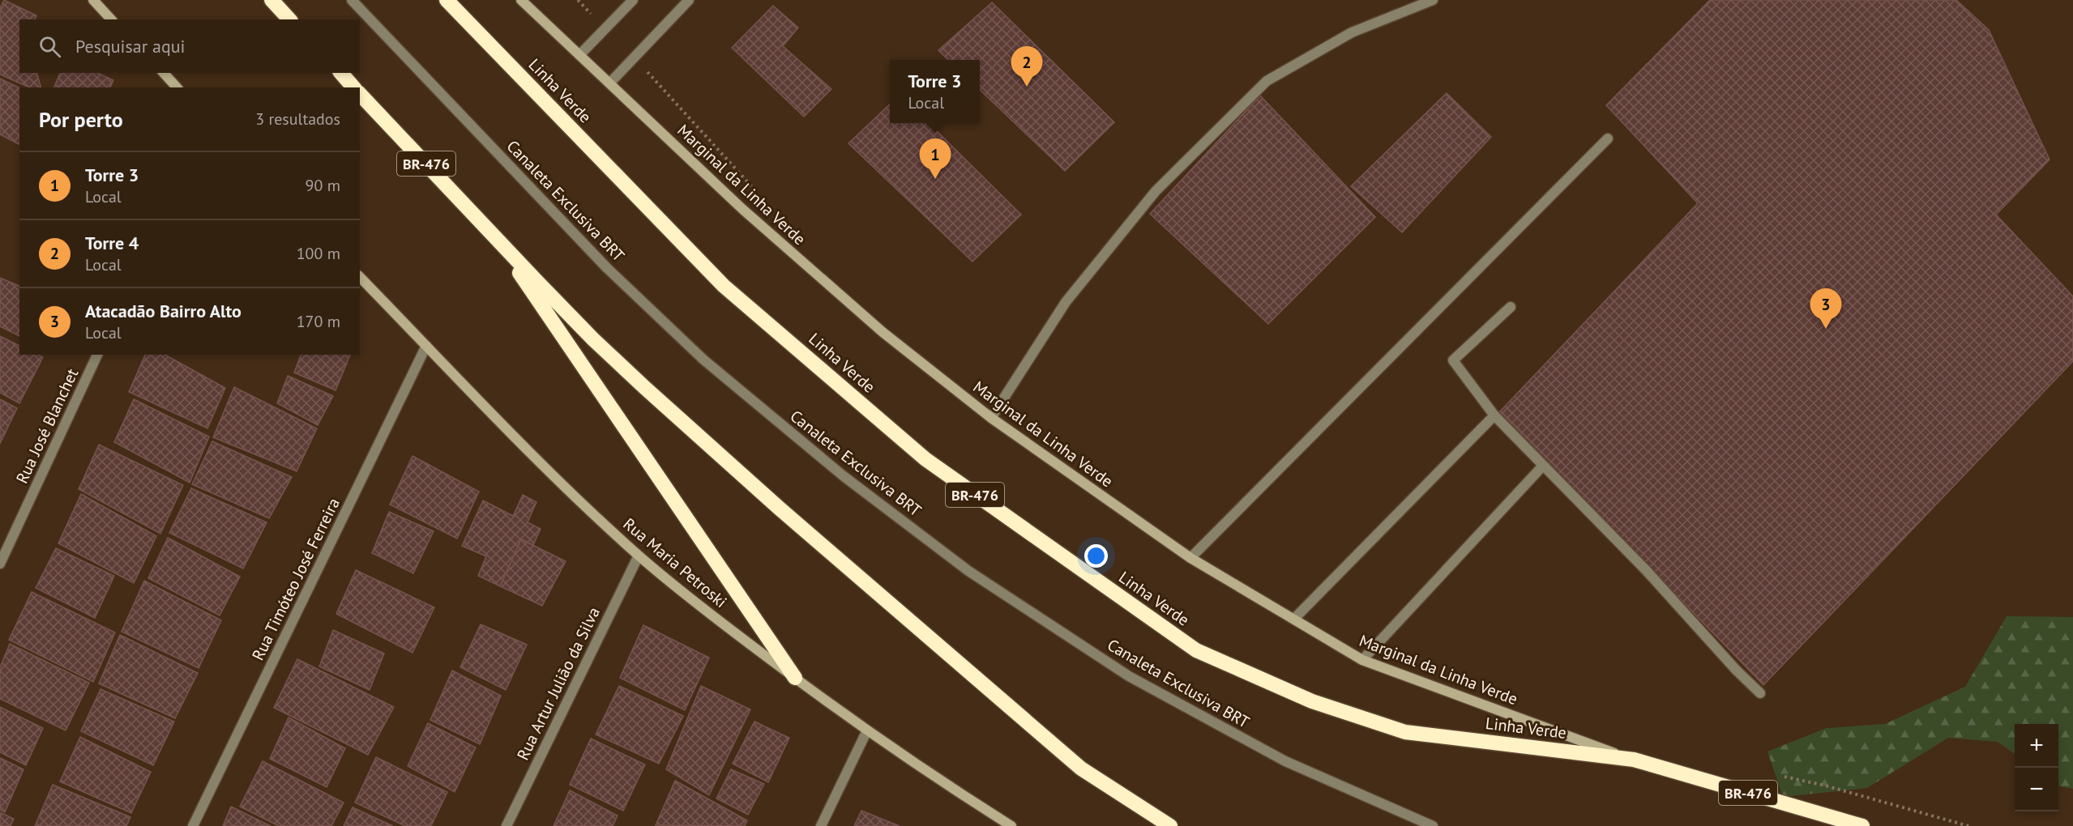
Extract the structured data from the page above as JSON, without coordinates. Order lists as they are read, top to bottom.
{
  "streets": {
    "highway": ["Linha Verde", "BR-476"],
    "main road": ["Marginal da Linha Verde", "Rua Maria Petroski"],
    "street": [
      "Canaleta Exclusiva BRT",
      "Rua José Blanchet",
      "Rua Timóteo José Ferreira",
      "Rua Artur Julião da Silva"
    ]
  },
  "crossings": [
    ["Linha Verde", "Marginal da Linha Verde"],
    ["Rua Maria Petroski", "Rua Timóteo José Ferreira"],
    ["Rua Maria Petroski", "Rua Artur Julião da Silva"]
  ],
  "page": {
    "search": "Pesquisar aqui",
    "pins": ["2", "1", "3"],
    "popup": ["Torre 3", "Local"],
    "heading": ["Por perto", "3 resultados"],
    "list": [
      {
        "mark": "1",
        "name": "Torre 3",
        "note": "Local",
        "value": "90 m"
      },
      {
        "mark": "2",
        "name": "Torre 4",
        "note": "Local",
        "value": "100 m"
      },
      {
        "mark": "3",
        "name": "Atacadão Bairro Alto",
        "note": "Local",
        "value": "170 m"
      }
    ],
    "map_buttons": ["+", "−"]
  }
}
